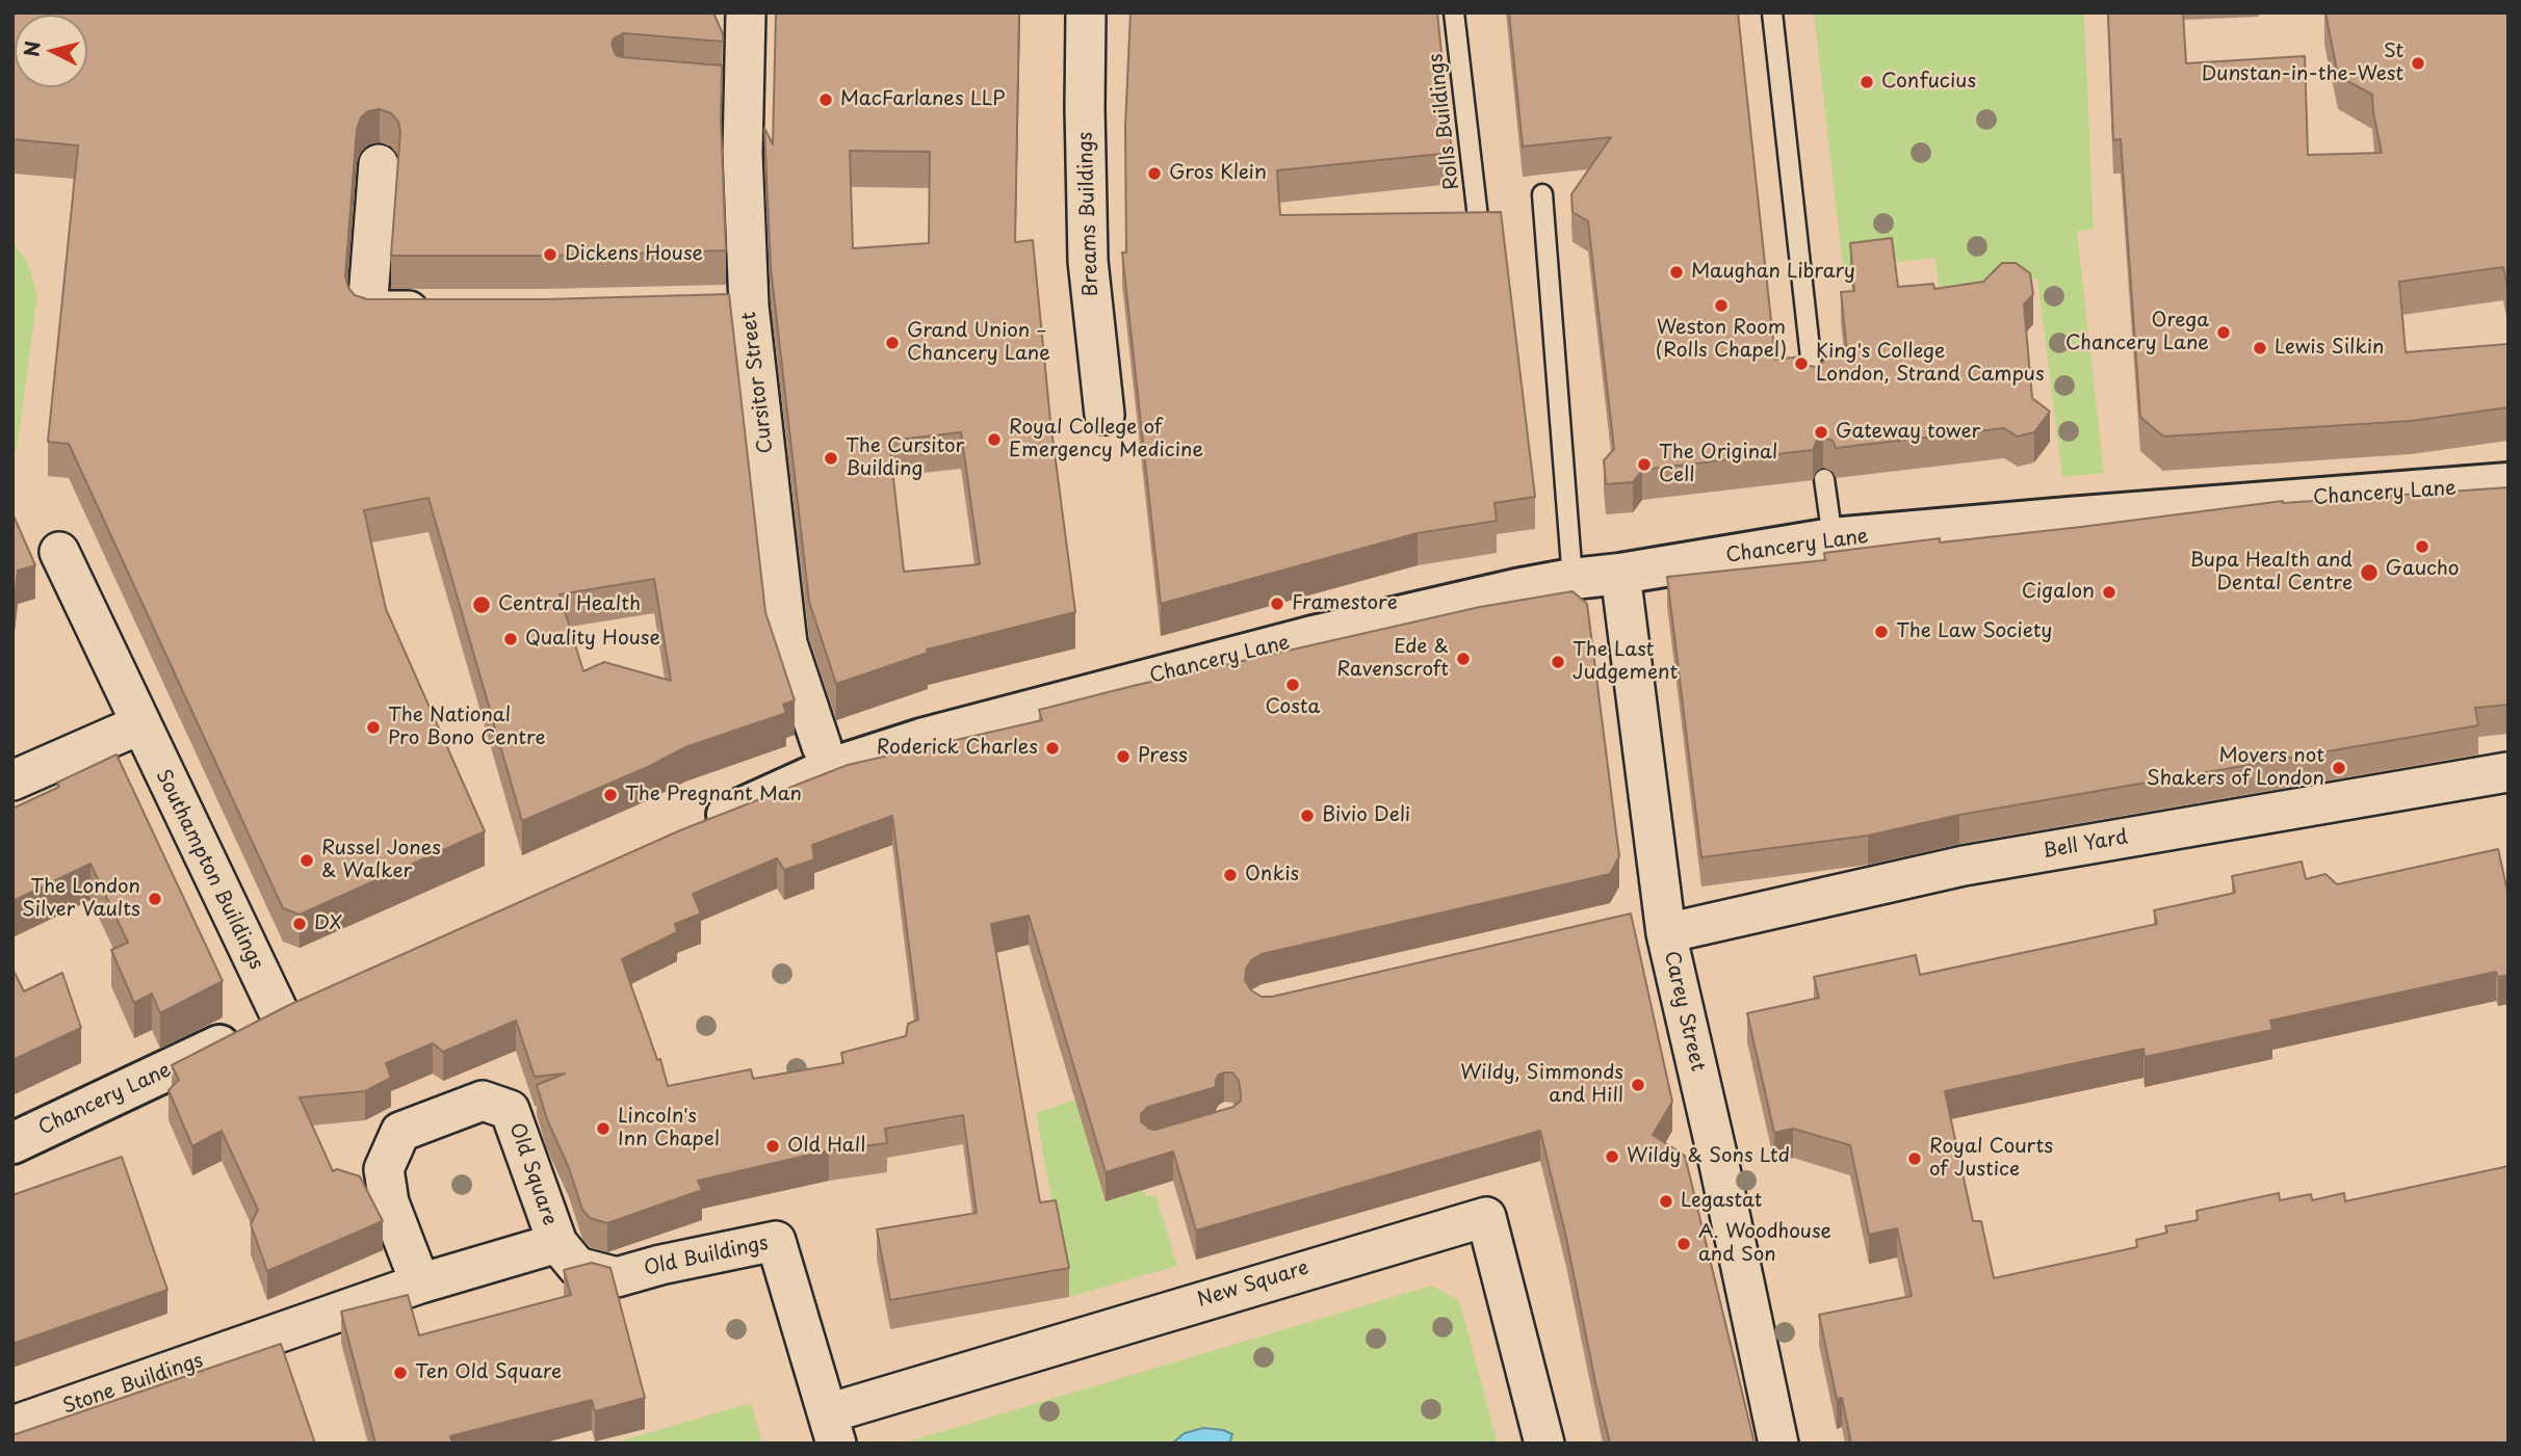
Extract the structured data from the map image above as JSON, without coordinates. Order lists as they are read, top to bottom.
{
  "streets": {
    "main road": ["Chancery Lane"],
    "street": [
      "Breams Buildings",
      "Cursitor Street",
      "Bell Yard",
      "Southampton Buildings",
      "Carey Street",
      "Old Square",
      "Old Buildings",
      "New Square",
      "Stone Buildings"
    ],
    "lane": ["Rolls Buildings"]
  },
  "crossings": [
    ["Chancery Lane", "Southampton Buildings"],
    ["Chancery Lane", "Carey Street"],
    ["Bell Yard", "Carey Street"],
    ["Old Square", "Old Buildings"],
    ["Old Square", "Stone Buildings"],
    ["Old Buildings", "New Square"]
  ],
  "places": [
    "St Dunstan-in-the-West",
    "Confucius",
    "MacFarlanes LLP",
    "Gros Klein",
    "Dickens House",
    "Maughan Library",
    "Weston Room (Rolls Chapel)",
    "Orega Chancery Lane",
    "Grand Union – Chancery Lane",
    "Lewis Silkin",
    "King's College London, Strand Campus",
    "Gateway tower",
    "Royal College of Emergency Medicine",
    "The Cursitor Building",
    "The Original Cell",
    "Gaucho",
    "Bupa Health and Dental Centre",
    "Cigalon",
    "Framestore",
    "Central Health",
    "The Law Society",
    "Quality House",
    "Ede & Ravenscroft",
    "The Last Judgement",
    "Costa",
    "The National Pro Bono Centre",
    "Roderick Charles",
    "Press",
    "Movers not Shakers of London",
    "The Pregnant Man",
    "Bivio Deli",
    "Russel Jones & Walker",
    "Onkis",
    "The London Silver Vaults",
    "DX",
    "Wildy, Simmonds and Hill",
    "Lincoln's Inn Chapel",
    "Old Hall",
    "Wildy & Sons Ltd",
    "Royal Courts of Justice",
    "Legastat",
    "A. Woodhouse and Son",
    "Ten Old Square"
  ],
  "north": "left"
}
